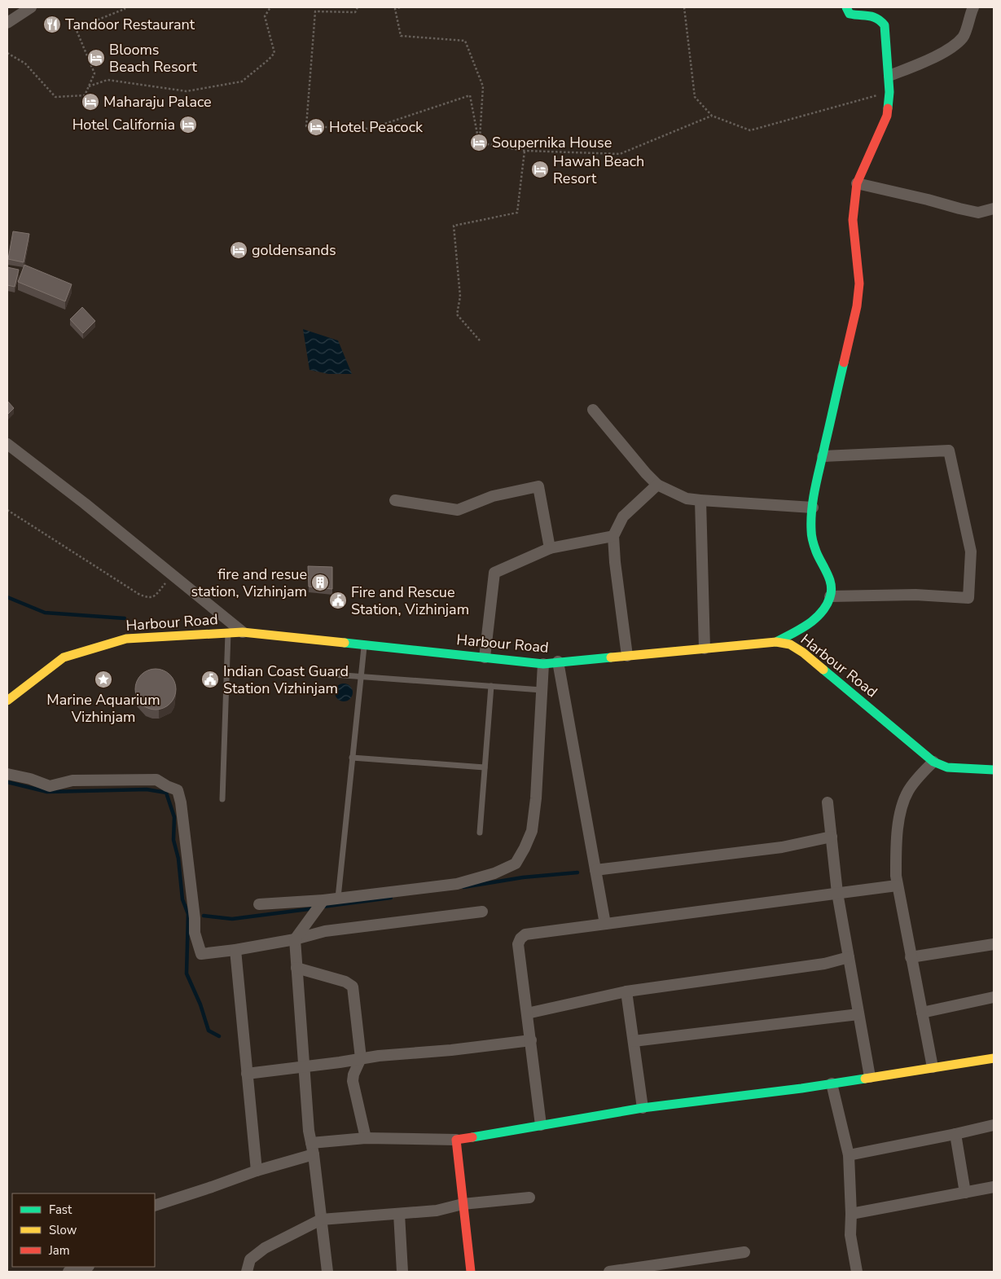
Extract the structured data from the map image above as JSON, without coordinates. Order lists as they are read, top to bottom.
{
  "streets": {
    "street": ["Harbour Road"]
  },
  "places": {
    "restaurant": ["Tandoor Restaurant"],
    "hotel": [
      "Blooms Beach Resort",
      "Maharaju Palace",
      "Hotel California",
      "Hotel Peacock",
      "Soupernika House",
      "Hawah Beach Resort",
      "goldensands"
    ],
    "building": ["fire and resue station, Vizhinjam"],
    "public building": ["Fire and Rescue Station, Vizhinjam", "Indian Coast Guard Station Vizhinjam"],
    "place": ["Marine Aquarium Vizhinjam"]
  },
  "legend": ["Fast", "Slow", "Jam"]
}
